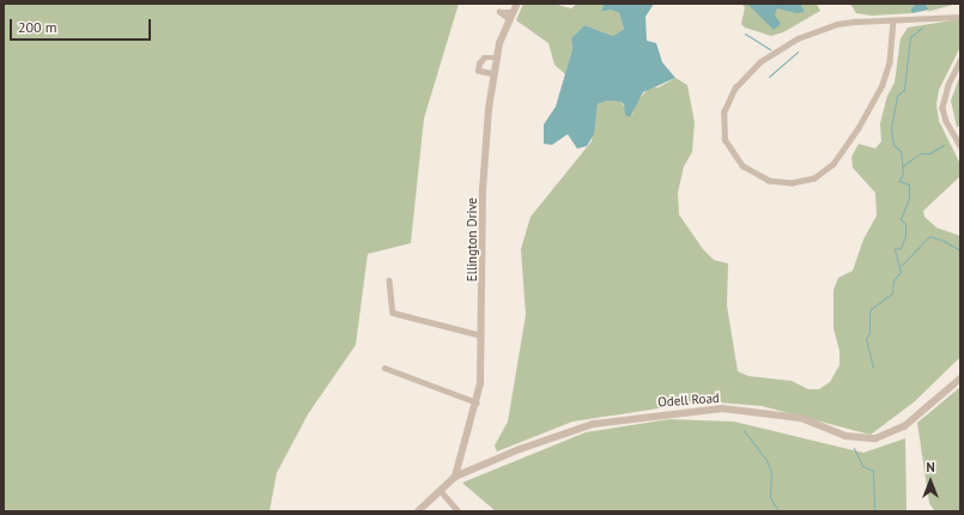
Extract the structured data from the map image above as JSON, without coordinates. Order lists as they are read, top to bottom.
{
  "streets": {
    "street": ["Ellington Drive", "Odell Road"]
  },
  "crossings": [
    ["Ellington Drive", "Odell Road"]
  ],
  "scale_bar": "200 m",
  "north": "top"
}
